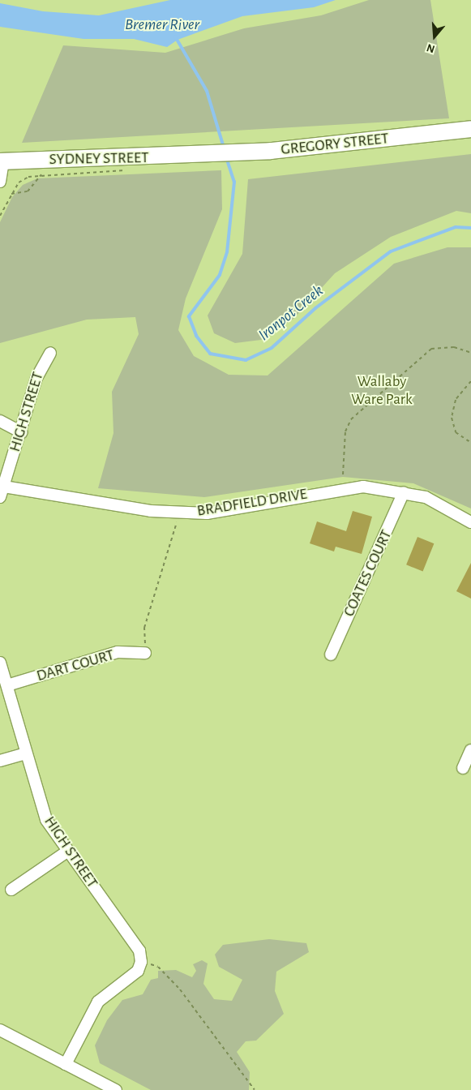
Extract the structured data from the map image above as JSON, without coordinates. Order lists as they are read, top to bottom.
{
  "streets": {
    "main road": ["GREGORY STREET", "SYDNEY STREET"],
    "street": [
      "HIGH STREET",
      "BRADFIELD DRIVE",
      "COATES COURT",
      "DART COURT"
    ]
  },
  "crossings": [
    ["GREGORY STREET", "SYDNEY STREET"],
    ["HIGH STREET", "BRADFIELD DRIVE"],
    ["HIGH STREET", "DART COURT"],
    ["BRADFIELD DRIVE", "COATES COURT"]
  ],
  "water": ["Bremer River", "Ironpot Creek"],
  "parks": ["Wallaby Ware Park"],
  "north": "bottom"
}
